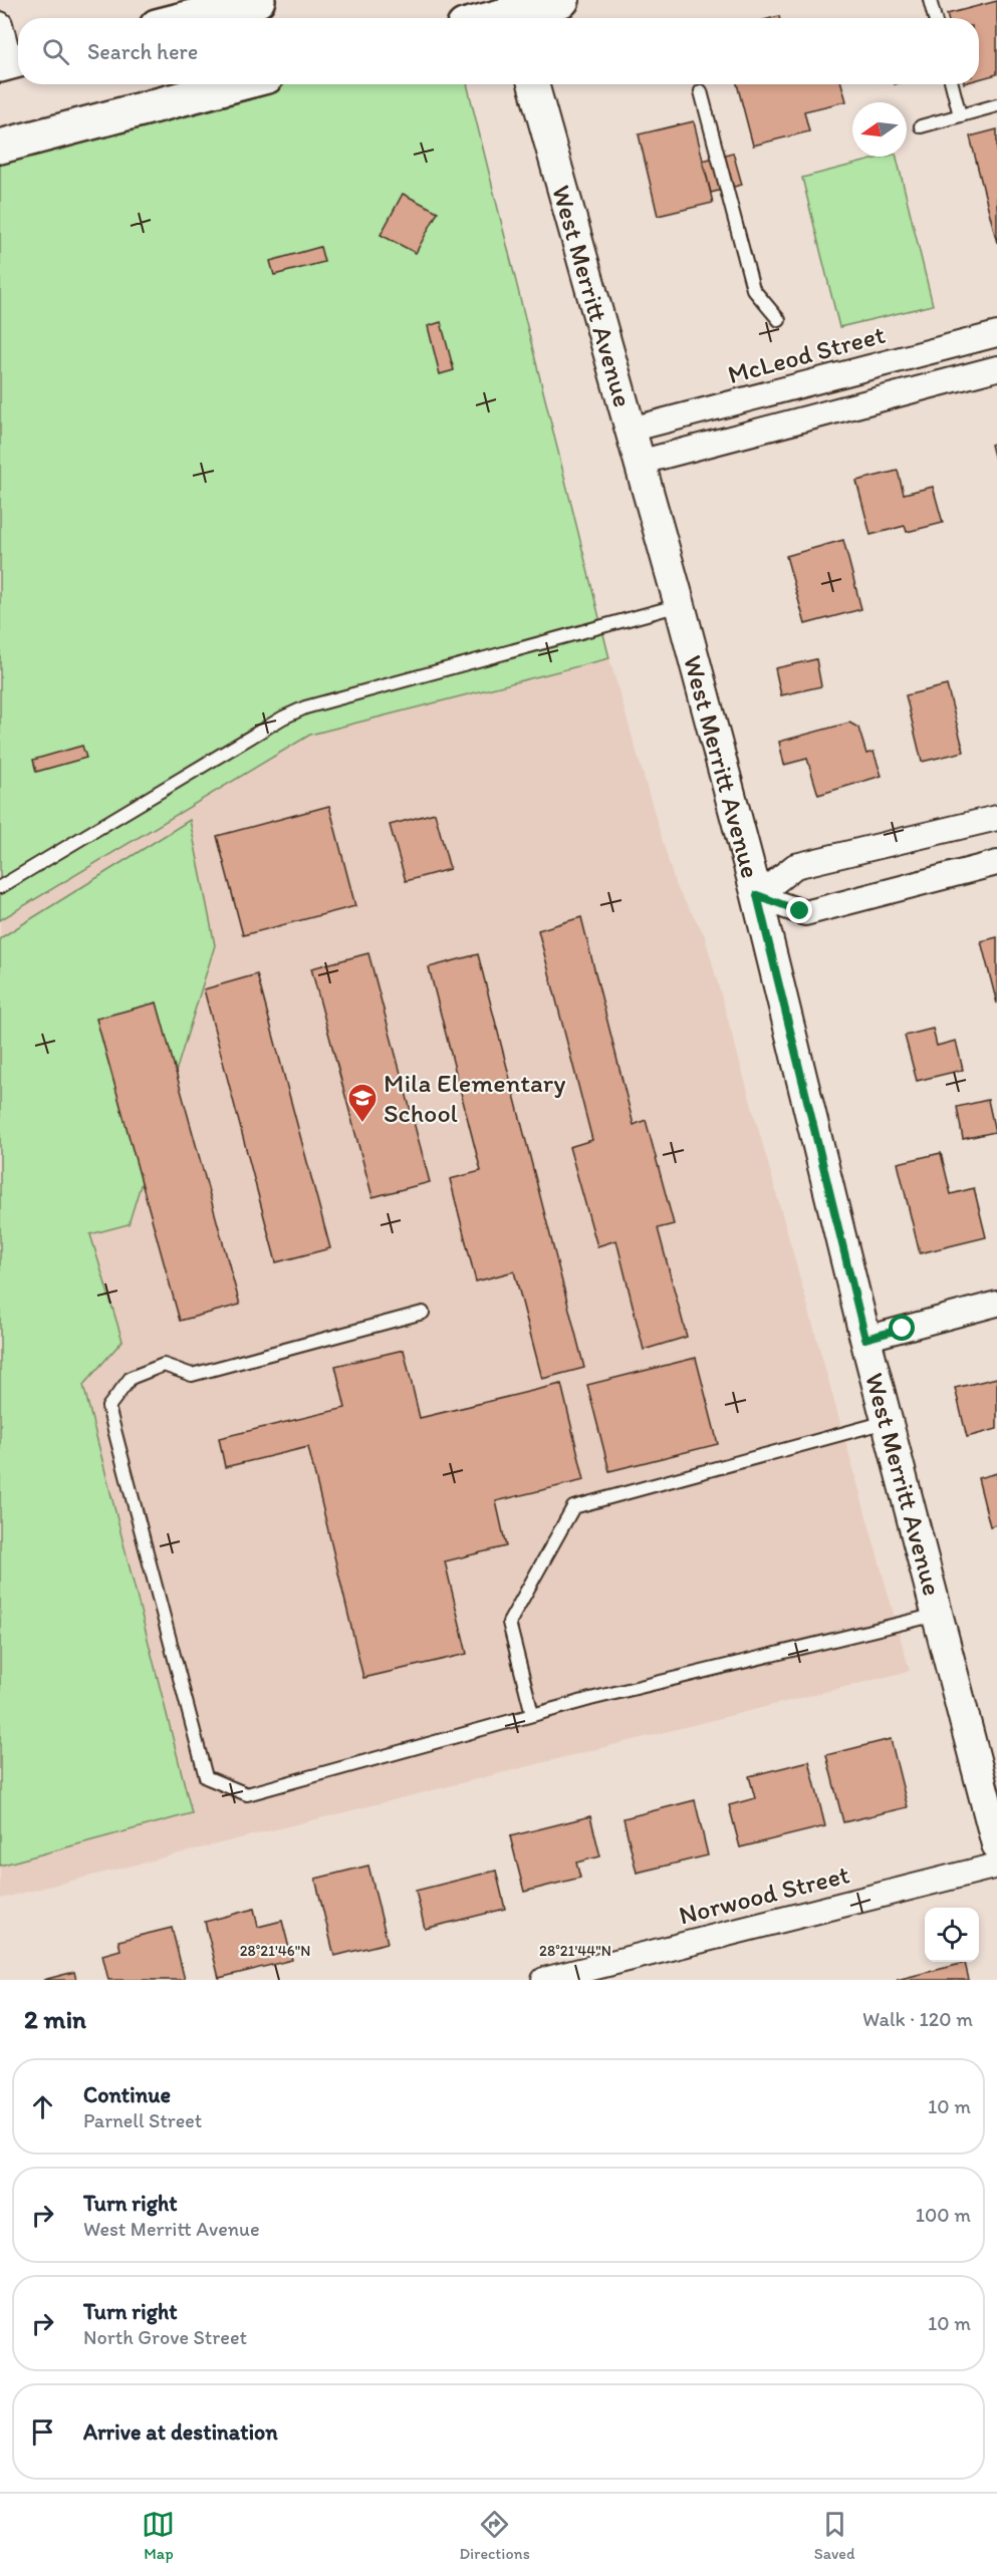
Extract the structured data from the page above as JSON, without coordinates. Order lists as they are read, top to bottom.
{
  "streets": {
    "street": ["West Merritt Avenue", "McLeod Street", "Norwood Street"]
  },
  "crossings": [
    ["West Merritt Avenue", "McLeod Street"]
  ],
  "places": {
    "school or university": ["Mila Elementary School"]
  },
  "north": "left",
  "page": {
    "search": "Search here",
    "heading": ["2 min", "Walk · 120 m"],
    "list": [
      ["Continue", "Parnell Street", "10 m"],
      ["Turn right", "West Merritt Avenue", "100 m"],
      ["Turn right", "North Grove Street", "10 m"],
      "Arrive at destination"
    ],
    "nav": ["Map", "Directions", "Saved"]
  },
  "coordinates": ["28°21'46\"N", "28°21'44\"N"]
}
